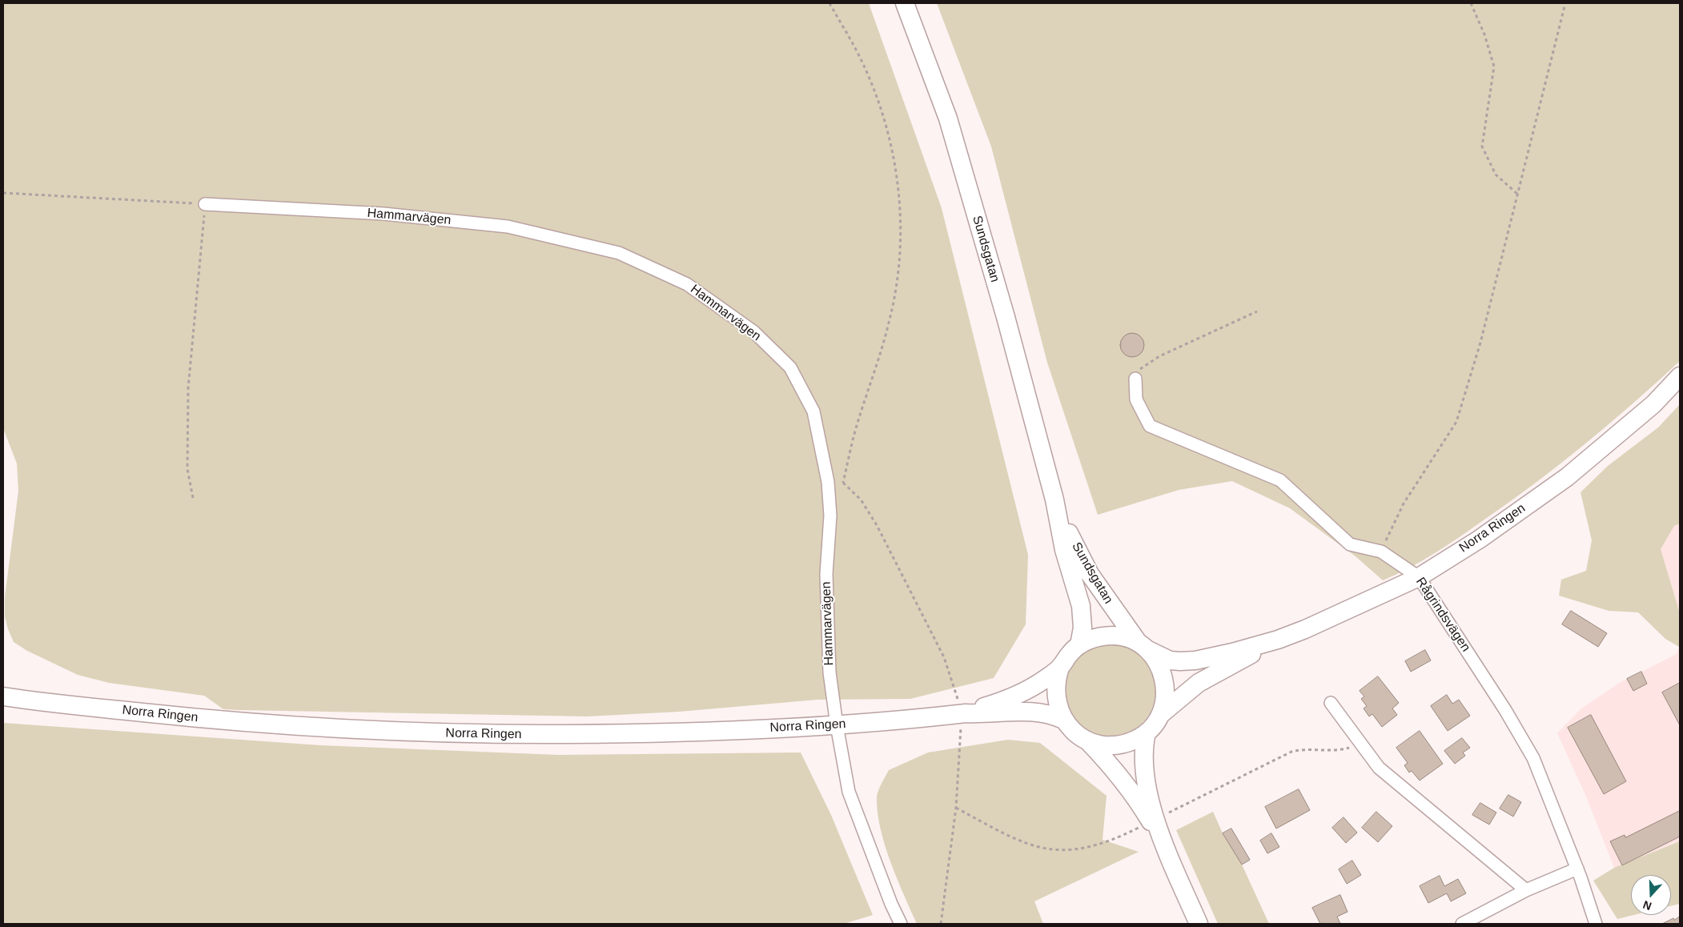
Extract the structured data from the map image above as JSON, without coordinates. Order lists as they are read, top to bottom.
{
  "streets": {
    "main road": ["Sundsgatan", "Norra Ringen"],
    "street": ["Hammarvägen", "Rågrindsvägen"]
  },
  "crossings": [
    ["Hammarvägen", "Norra Ringen"],
    ["Sundsgatan", "Norra Ringen"],
    ["Norra Ringen", "Rågrindsvägen"]
  ],
  "north": "bottom"
}
